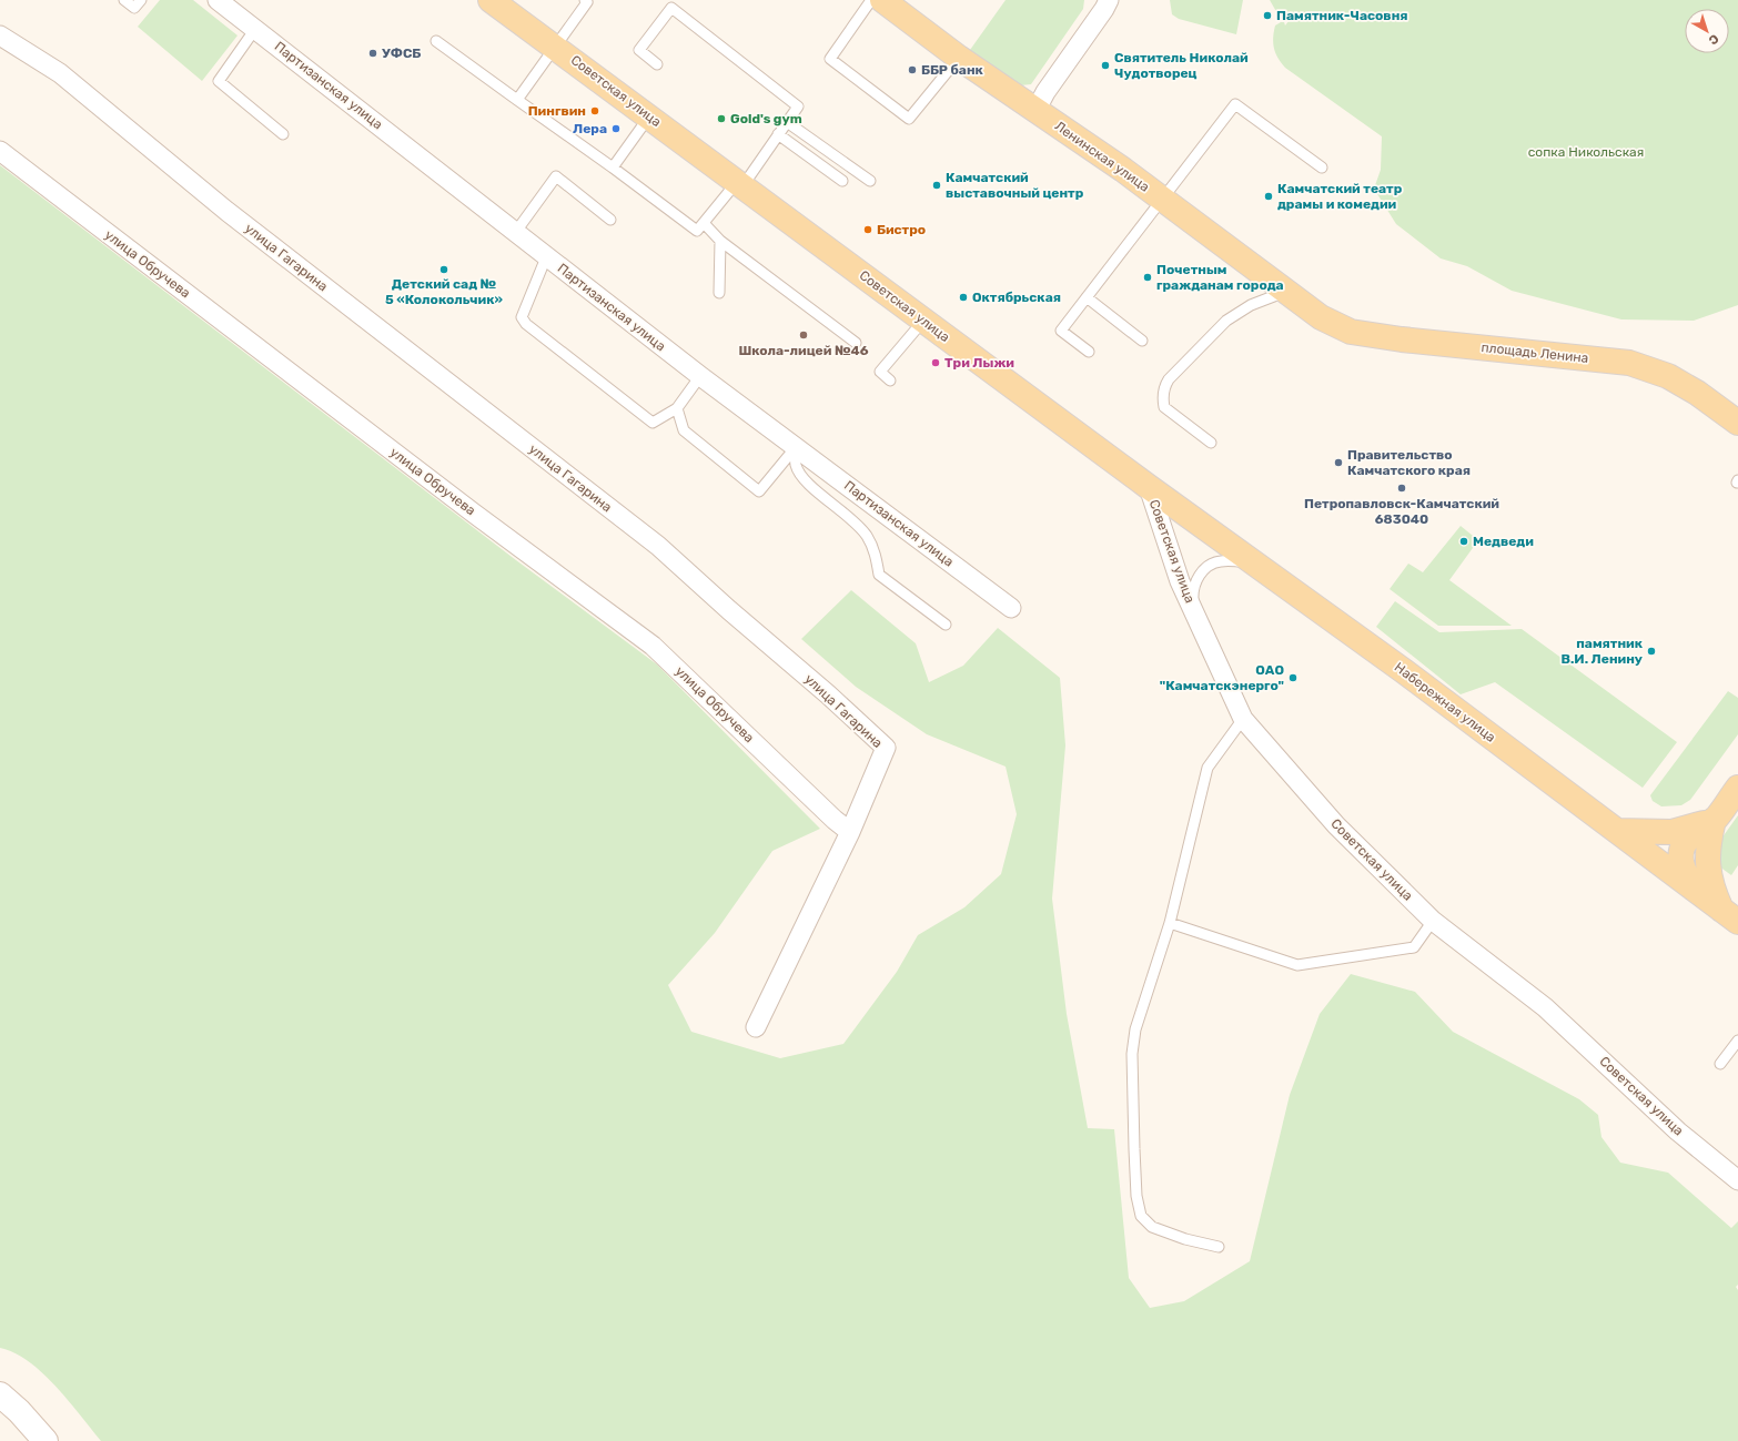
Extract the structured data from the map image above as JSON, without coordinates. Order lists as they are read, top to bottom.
{
  "streets": {
    "main road": [
      "Советская улица",
      "Ленинская улица",
      "площадь Ленина",
      "Набережная улица"
    ],
    "street": ["Партизанская улица", "улица Гагарина", "улица Обручева"]
  },
  "crossings": [
    ["Советская улица", "Набережная улица"],
    ["Ленинская улица", "площадь Ленина"],
    ["улица Гагарина", "улица Обручева"]
  ],
  "parks": ["сопка Никольская"],
  "places": [
    "Памятник-Часовня",
    "УФСБ",
    "Святитель Николай Чудотворец",
    "ББР банк",
    "Пингвин",
    "Gold's gym",
    "Лера",
    "Камчатский выставочный центр",
    "Камчатский театр драмы и комедии",
    "Бистро",
    "Детский сад № 5 «Колокольчик»",
    "Почетным гражданам города",
    "Октябрьская",
    "Школа-лицей №46",
    "Три Лыжи",
    "Правительство Камчатского края",
    "Петропавловск-Камчатский 683040",
    "Медведи",
    "памятник В.И. Ленину",
    "ОАО \"Камчатскэнерго\""
  ],
  "north": "bottom right"
}
